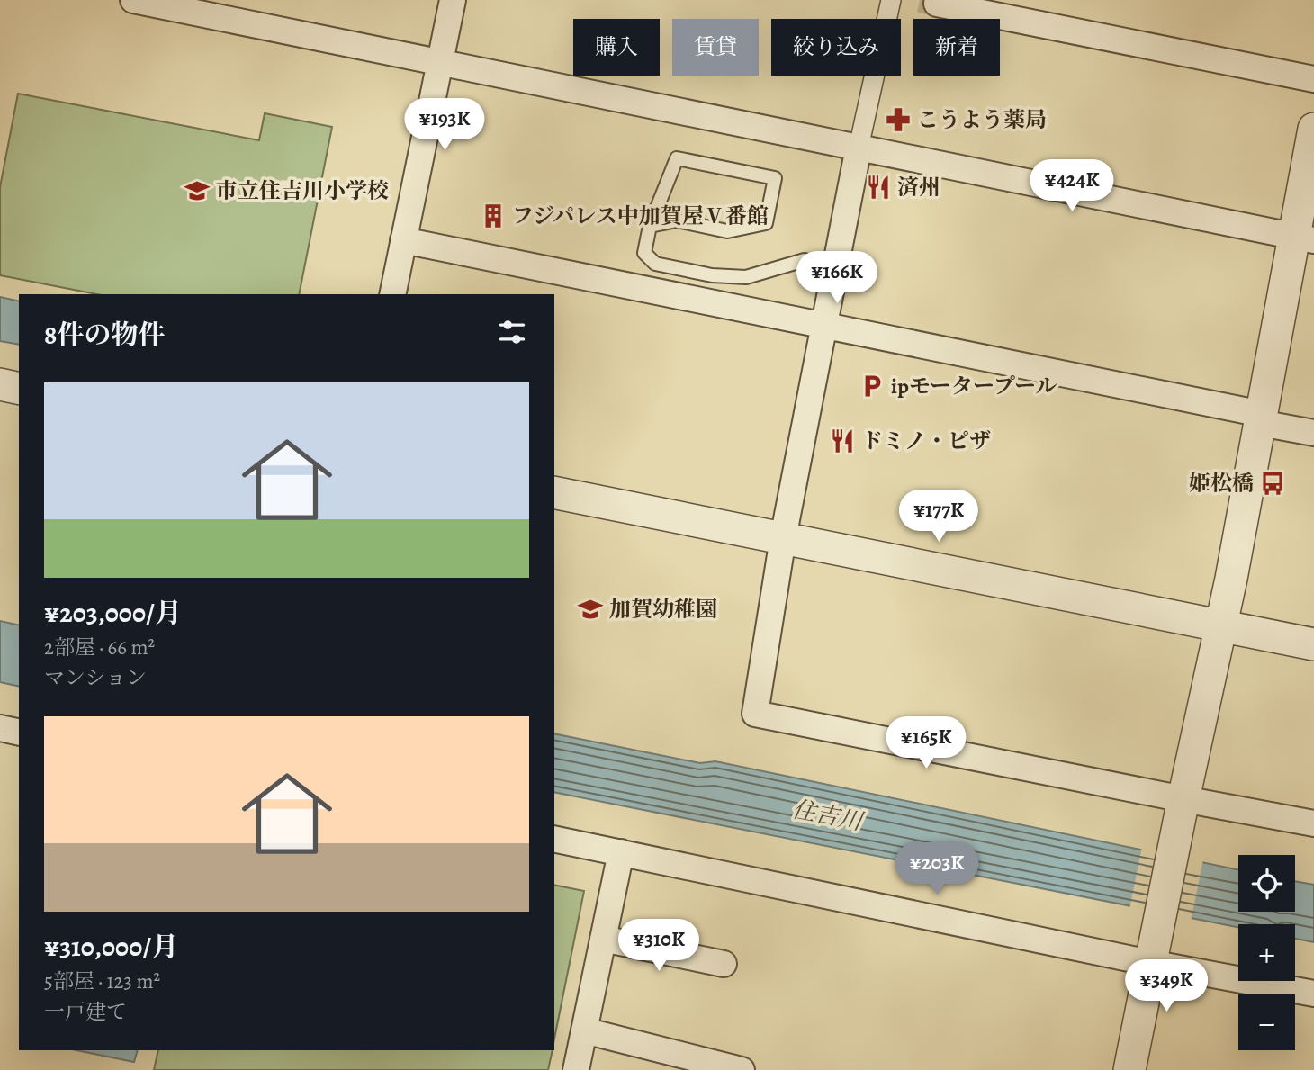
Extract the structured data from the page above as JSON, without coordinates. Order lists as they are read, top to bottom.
{
  "water": ["住吉川"],
  "places": {
    "pharmacy": ["こうよう薬局"],
    "restaurant": ["済州", "ドミノ・ピザ"],
    "school or university": ["市立住吉川小学校", "加賀幼稚園"],
    "building": ["フジパレス中加賀屋Ⅴ番館"],
    "parking": ["ipモータープール"],
    "bus stop": ["姫松橋"]
  },
  "page": {
    "chip": [
      "購入",
      "賃貸",
      "絞り込み",
      "新着"
    ],
    "price": [
      "¥193K",
      "¥424K",
      "¥166K",
      "¥177K",
      "¥165K",
      "¥203K",
      "¥310K",
      "¥349K"
    ],
    "heading": "8件の物件",
    "list": [
      {
        "name": "¥203,000/月",
        "note": "2部屋 · 66 m² · マンション"
      },
      {
        "name": "¥310,000/月",
        "note": "5部屋 · 123 m² · 一戸建て"
      }
    ],
    "map_buttons": ["+", "−"]
  }
}
